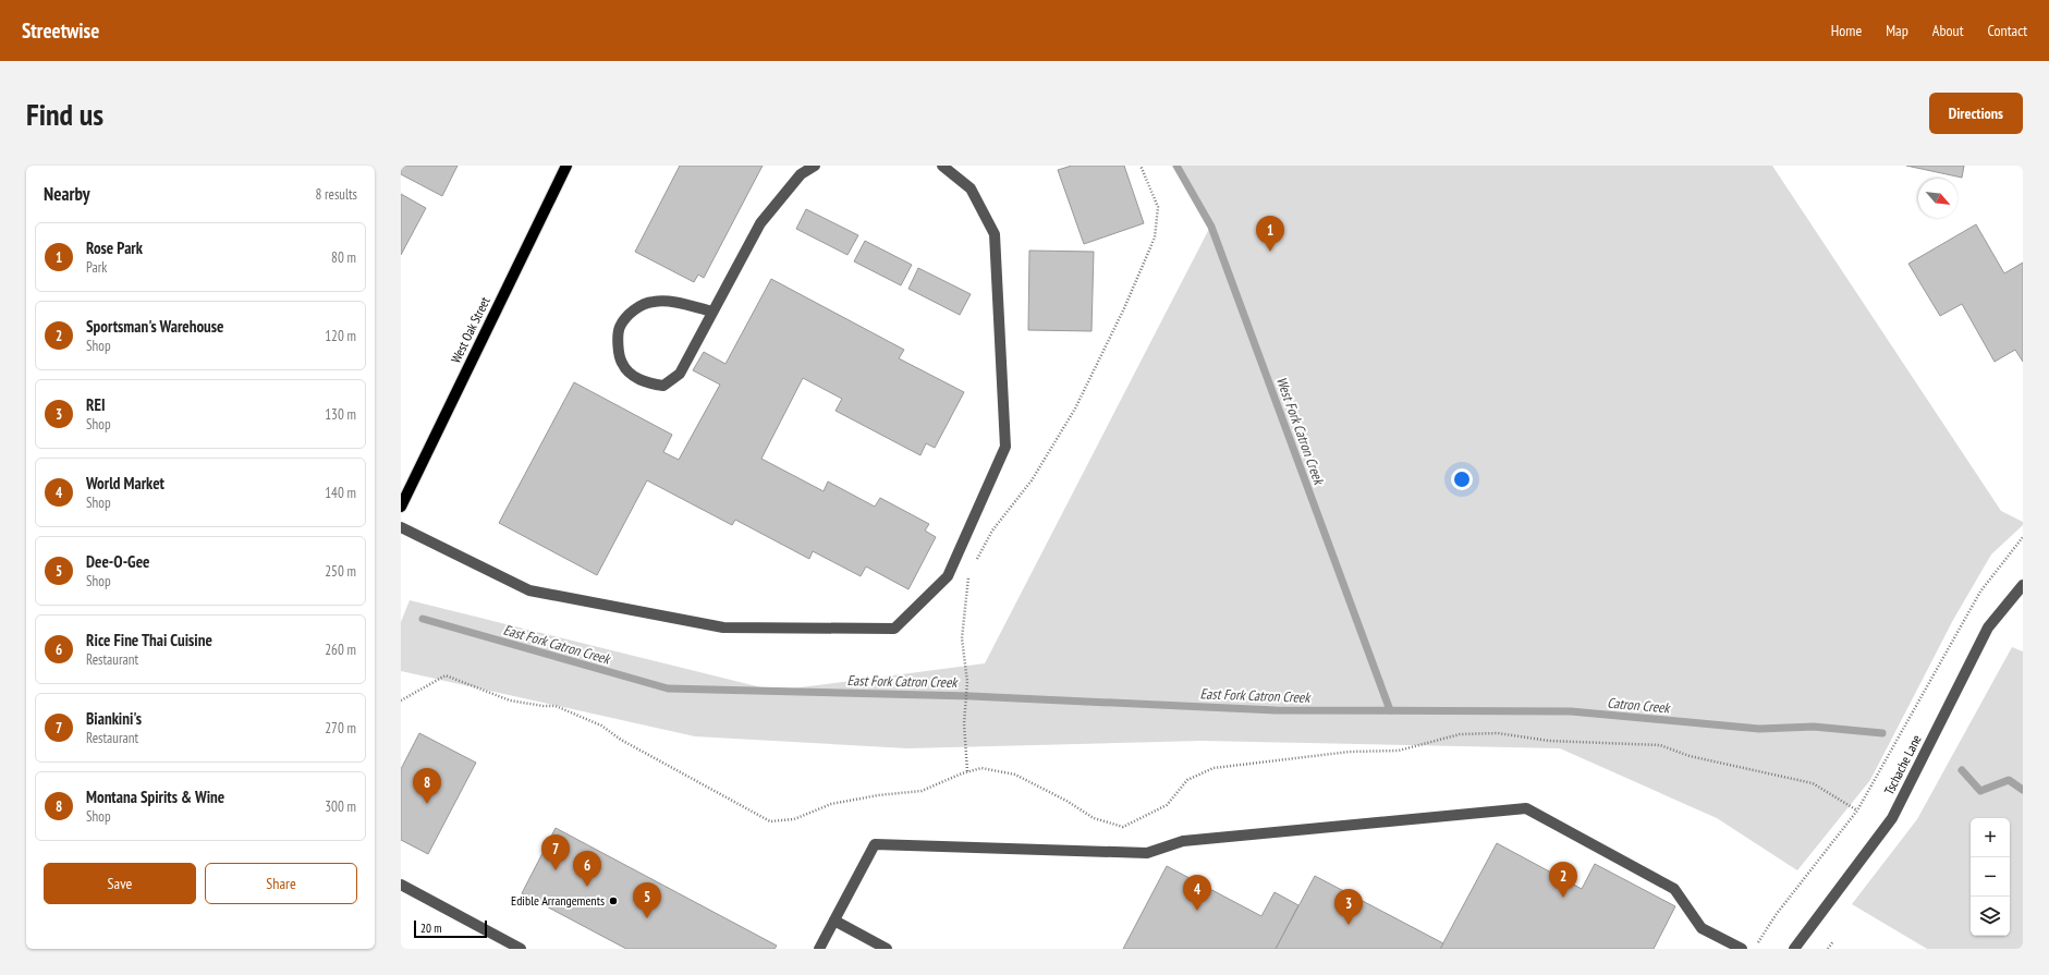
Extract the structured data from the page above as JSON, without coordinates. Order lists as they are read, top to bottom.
{
  "streets": {
    "main road": ["West Oak Street"],
    "street": ["Tschache Lane"]
  },
  "water": ["West Fork Catron Creek", "East Fork Catron Creek", "Catron Creek"],
  "places": ["Edible Arrangements"],
  "scale_bar": "20 m",
  "north": "bottom right",
  "page": {
    "header": "Streetwise",
    "nav": [
      "Home",
      "Map",
      "About",
      "Contact"
    ],
    "buttons": [
      "Directions",
      ["Save", "Share"]
    ],
    "title": "Find us",
    "heading": ["Nearby", "8 results"],
    "pins": [
      "1",
      "8",
      "7",
      "6",
      "2",
      "4",
      "5",
      "3"
    ],
    "list": [
      {
        "mark": "1",
        "name": "Rose Park",
        "note": "Park",
        "value": "80 m"
      },
      {
        "mark": "2",
        "name": "Sportsman's Warehouse",
        "note": "Shop",
        "value": "120 m"
      },
      {
        "mark": "3",
        "name": "REI",
        "note": "Shop",
        "value": "130 m"
      },
      {
        "mark": "4",
        "name": "World Market",
        "note": "Shop",
        "value": "140 m"
      },
      {
        "mark": "5",
        "name": "Dee-O-Gee",
        "note": "Shop",
        "value": "250 m"
      },
      {
        "mark": "6",
        "name": "Rice Fine Thai Cuisine",
        "note": "Restaurant",
        "value": "260 m"
      },
      {
        "mark": "7",
        "name": "Biankini's",
        "note": "Restaurant",
        "value": "270 m"
      },
      {
        "mark": "8",
        "name": "Montana Spirits & Wine",
        "note": "Shop",
        "value": "300 m"
      }
    ],
    "map_buttons": ["+", "−"],
    "scale": "20 m"
  }
}
